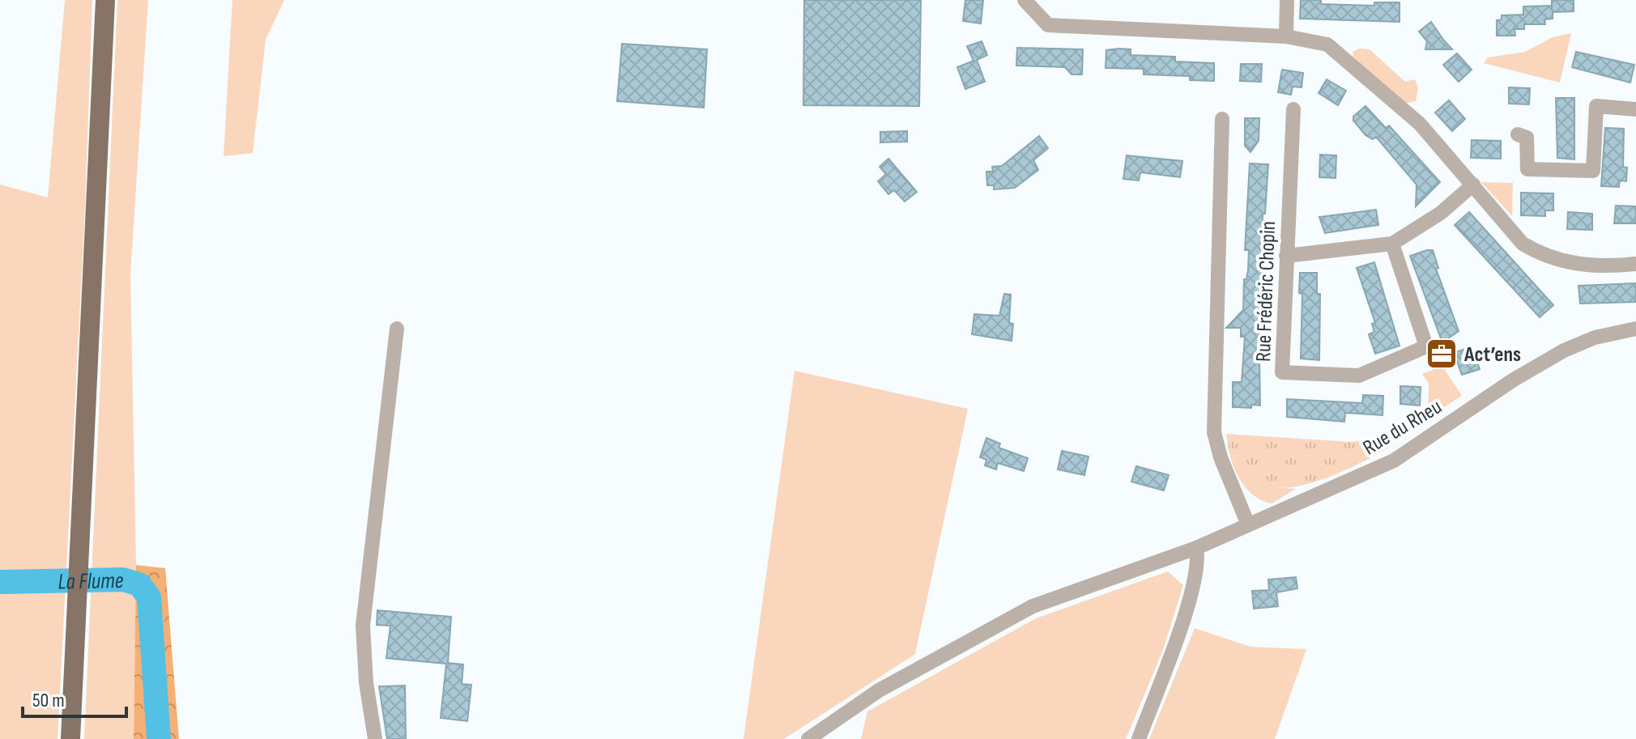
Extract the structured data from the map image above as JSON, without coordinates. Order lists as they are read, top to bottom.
{
  "streets": {
    "street": ["Rue Frédéric Chopin", "Rue du Rheu"]
  },
  "water": ["La Flume"],
  "places": {
    "office": ["Act’ens"]
  },
  "scale_bar": "50 m"
}
